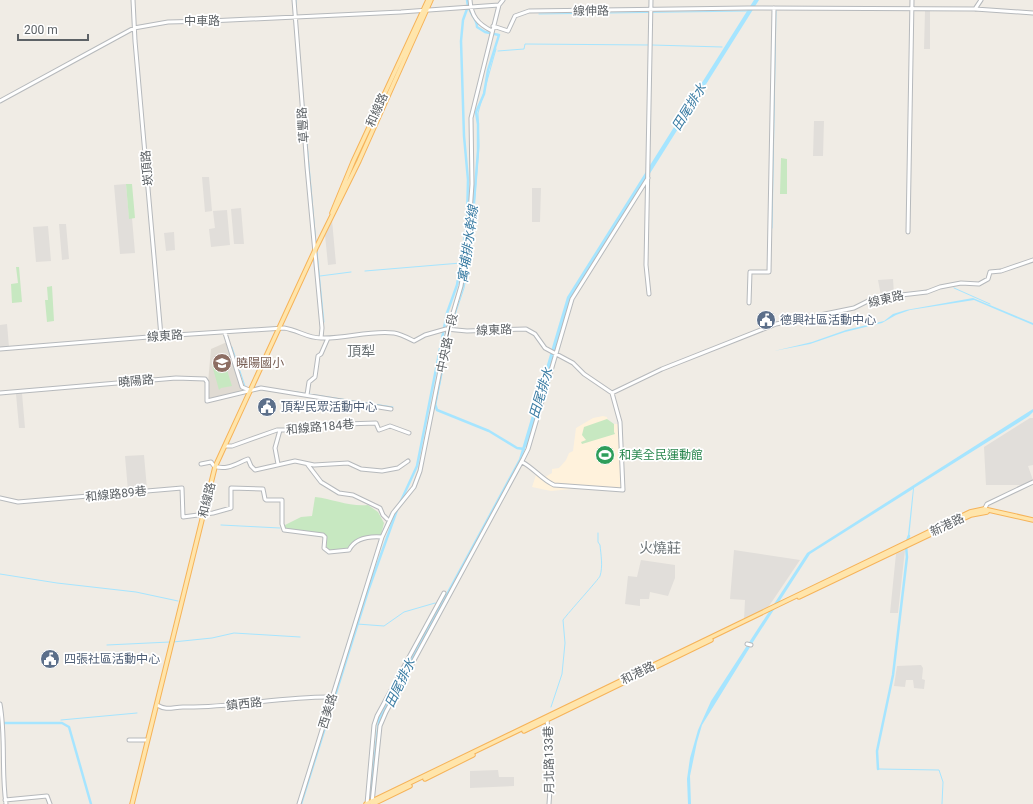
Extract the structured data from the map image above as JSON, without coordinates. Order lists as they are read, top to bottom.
{
  "streets": {
    "main road": ["和線路", "新港路", "和港路"],
    "street": [
      "線伸路",
      "中車路",
      "草豐路",
      "崁頂路",
      "線東路",
      "中央路一段",
      "曉陽路",
      "和線路184巷",
      "和線路89巷",
      "鎮西路",
      "西美路",
      "月北路133巷"
    ]
  },
  "crossings": [
    ["線伸路", "中央路一段"],
    ["中車路", "和線路"],
    ["中車路", "草豐路"],
    ["中車路", "崁頂路"],
    ["和線路", "草豐路"],
    ["和線路", "線東路"],
    ["和線路", "曉陽路"],
    ["和線路", "和線路184巷"],
    ["和線路", "和線路89巷"],
    ["和線路", "鎮西路"],
    ["草豐路", "線東路"],
    ["崁頂路", "線東路"],
    ["線東路", "中央路一段"],
    ["中央路一段", "西美路"],
    ["新港路", "和港路"],
    ["和港路", "月北路133巷"],
    ["鎮西路", "西美路"]
  ],
  "districts": ["頂犁", "火燒莊"],
  "water": ["田尾排水", "寓埔排水幹線"],
  "places": {
    "public building": ["德興社區活動中心", "頂犁民眾活動中心", "四張社區活動中心"],
    "school or university": ["曉陽國小"],
    "sports": ["和美全民運動館"]
  },
  "scale_bar": "200 m"
}
